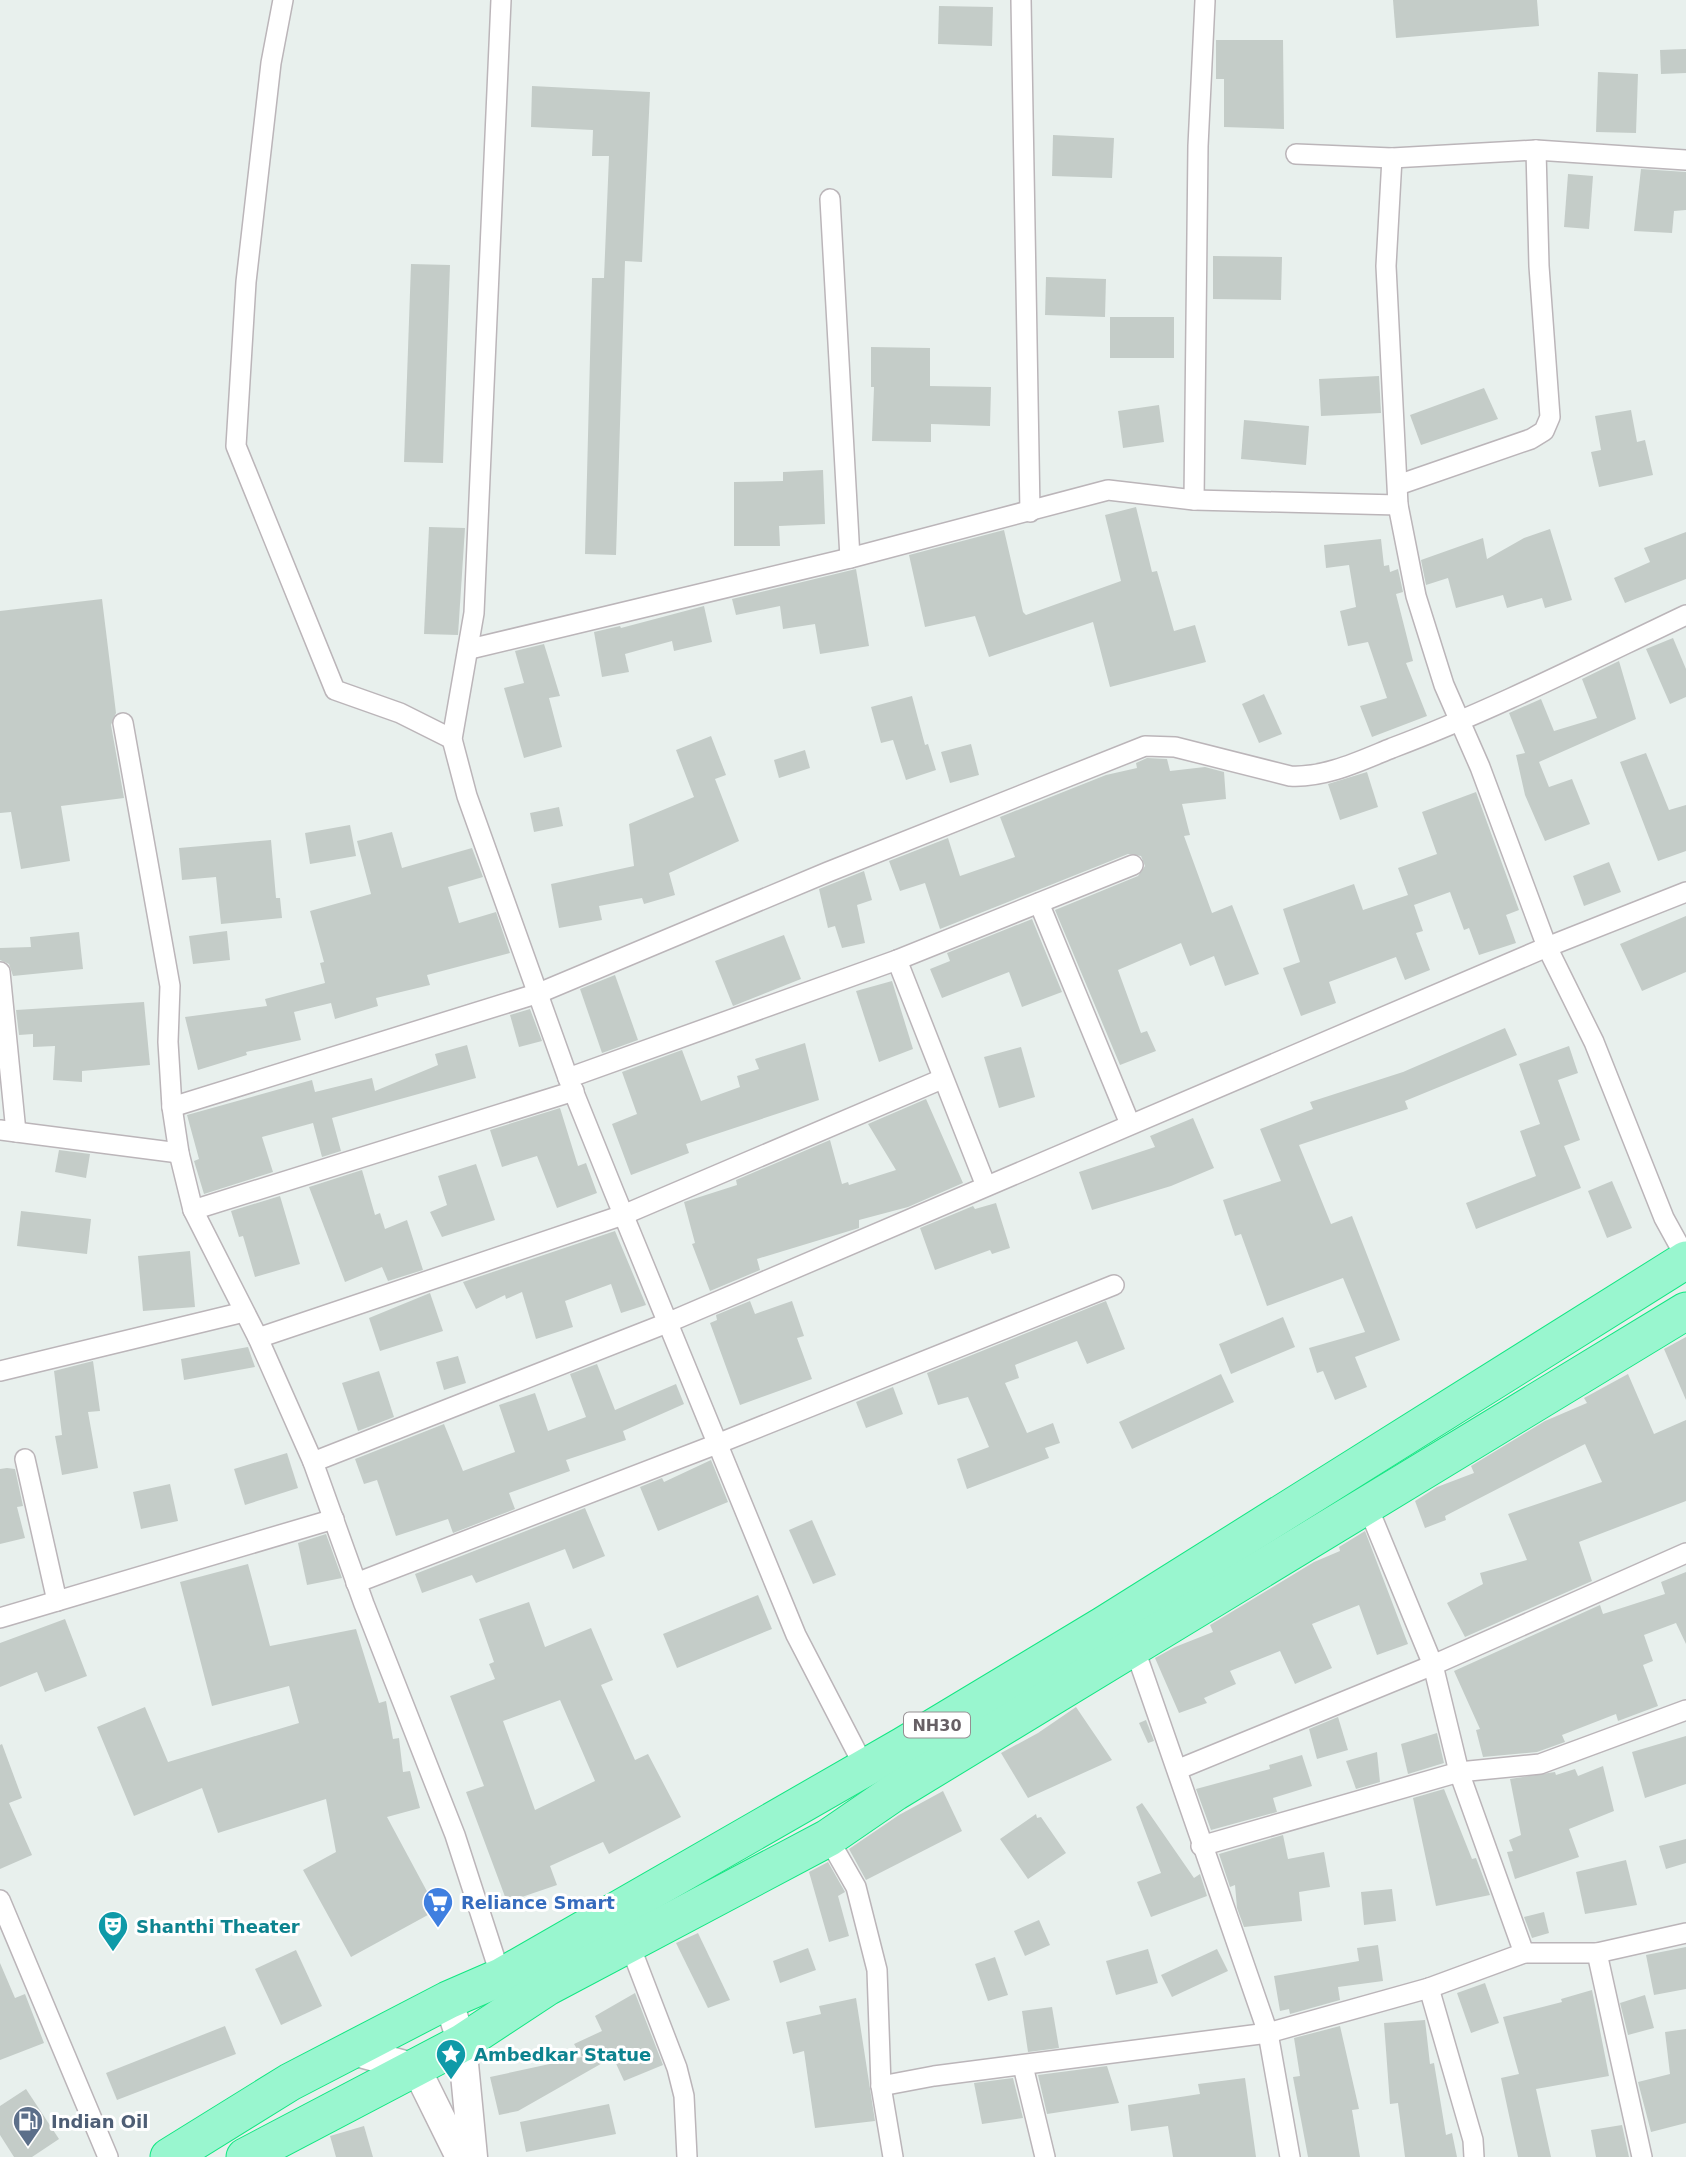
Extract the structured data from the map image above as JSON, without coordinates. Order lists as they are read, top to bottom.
{
  "streets": {
    "highway": ["NH30"]
  },
  "places": {
    "supermarket": ["Reliance Smart"],
    "theatre": ["Shanthi Theater"],
    "place": ["Ambedkar Statue"],
    "fuel station": ["Indian Oil"]
  }
}
